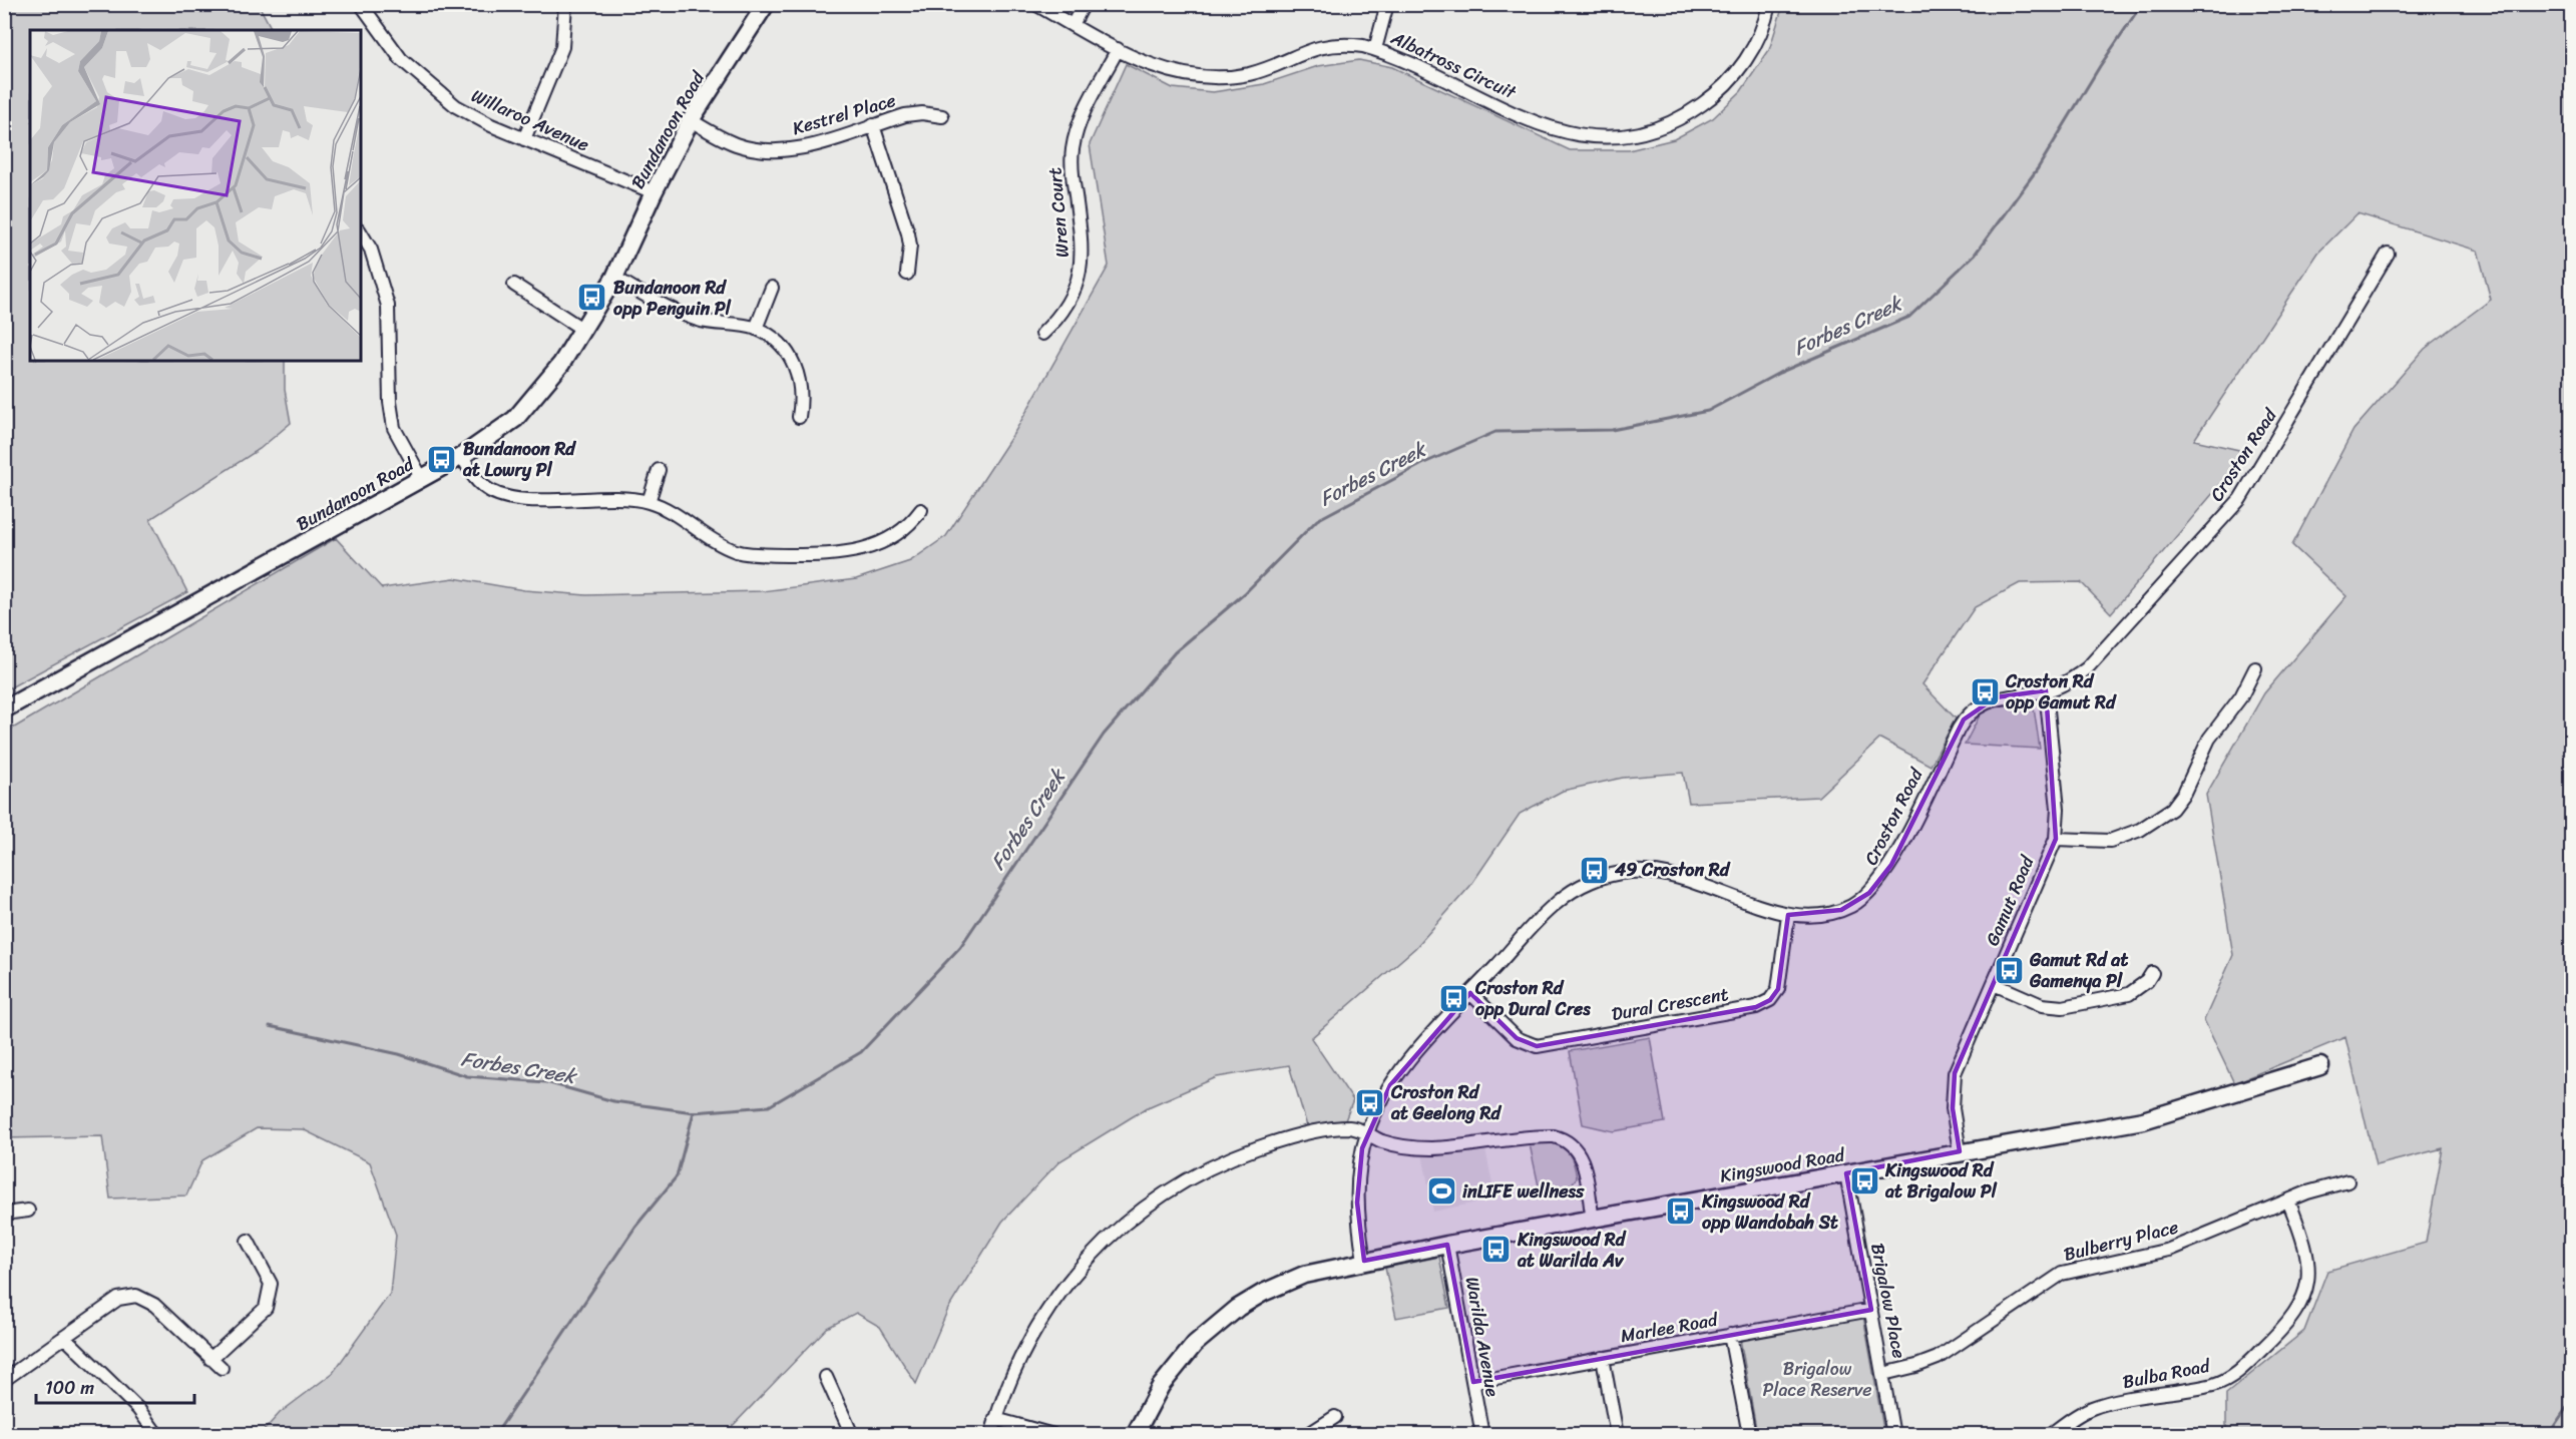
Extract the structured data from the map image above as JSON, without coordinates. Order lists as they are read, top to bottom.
{
  "streets": {
    "street": [
      "Albatross Circuit",
      "Kestrel Place",
      "Willaroo Avenue",
      "Bundanoon Road",
      "Wren Court",
      "Croston Road",
      "Gamut Road",
      "Dural Crescent",
      "Kingswood Road",
      "Bulberry Place",
      "Brigalow Place",
      "Marlee Road",
      "Warilda Avenue",
      "Bulba Road"
    ]
  },
  "crossings": [
    ["Albatross Circuit", "Wren Court"],
    ["Kestrel Place", "Bundanoon Road"],
    ["Willaroo Avenue", "Bundanoon Road"],
    ["Croston Road", "Gamut Road"],
    ["Croston Road", "Dural Crescent"],
    ["Croston Road", "Kingswood Road"],
    ["Gamut Road", "Kingswood Road"],
    ["Kingswood Road", "Brigalow Place"],
    ["Kingswood Road", "Warilda Avenue"],
    ["Bulberry Place", "Brigalow Place"],
    ["Bulberry Place", "Bulba Road"],
    ["Brigalow Place", "Marlee Road"],
    ["Marlee Road", "Warilda Avenue"]
  ],
  "water": ["Forbes Creek"],
  "parks": ["Brigalow Place Reserve"],
  "places": {
    "bus stop": [
      "Bundanoon Rd opp Penguin Pl",
      "Bundanoon Rd at Lowry Pl",
      "Croston Rd opp Gamut Rd",
      "49 Croston Rd",
      "Gamut Rd at Gamenya Pl",
      "Croston Rd opp Dural Cres",
      "Croston Rd at Geelong Rd",
      "Kingswood Rd at Brigalow Pl",
      "Kingswood Rd opp Wandobah St",
      "Kingswood Rd at Warilda Av"
    ],
    "sports": ["inLIFE wellness"]
  },
  "scale_bar": "100 m"
}
